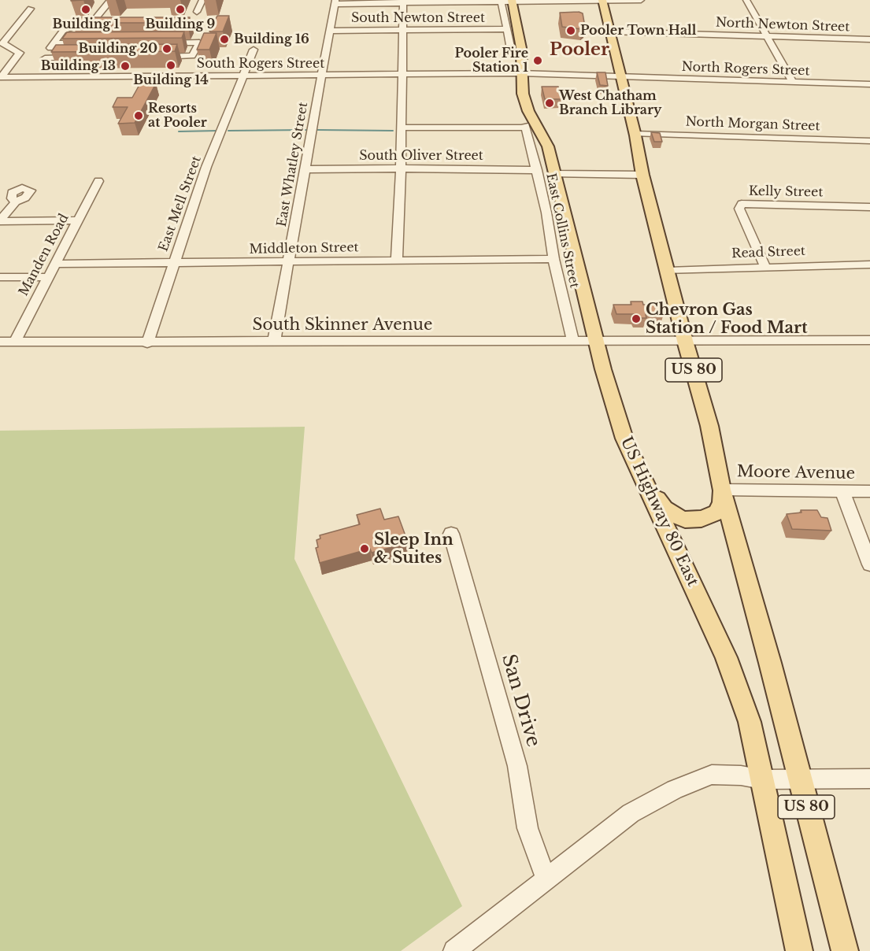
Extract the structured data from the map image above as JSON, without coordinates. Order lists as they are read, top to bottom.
{
  "streets": {
    "main road": ["US 80", "US Highway 80 East"],
    "street": [
      "South Newton Street",
      "North Newton Street",
      "South Rogers Street",
      "North Rogers Street",
      "North Morgan Street",
      "South Oliver Street",
      "East Whatley Street",
      "Kelly Street",
      "East Mell Street",
      "East Collins Street",
      "Middleton Street",
      "Read Street",
      "Manden Road",
      "South Skinner Avenue",
      "Moore Avenue",
      "San Drive"
    ]
  },
  "crossings": [
    ["South Newton Street", "East Whatley Street"],
    ["North Newton Street", "US 80"],
    ["South Rogers Street", "North Rogers Street"],
    ["South Rogers Street", "East Whatley Street"],
    ["South Rogers Street", "East Mell Street"],
    ["South Rogers Street", "US 80"],
    ["South Rogers Street", "US Highway 80 East"],
    ["North Rogers Street", "US 80"],
    ["North Rogers Street", "US Highway 80 East"],
    ["North Morgan Street", "US 80"],
    ["South Oliver Street", "East Whatley Street"],
    ["South Oliver Street", "East Collins Street"],
    ["East Whatley Street", "Middleton Street"],
    ["East Whatley Street", "South Skinner Avenue"],
    ["Kelly Street", "Read Street"],
    ["East Mell Street", "Middleton Street"],
    ["East Mell Street", "South Skinner Avenue"],
    ["East Collins Street", "Middleton Street"],
    ["East Collins Street", "South Skinner Avenue"],
    ["Middleton Street", "Manden Road"],
    ["Read Street", "US 80"],
    ["Manden Road", "South Skinner Avenue"],
    ["South Skinner Avenue", "US 80"],
    ["South Skinner Avenue", "US Highway 80 East"],
    ["US 80", "Moore Avenue"],
    ["US 80", "US Highway 80 East"]
  ],
  "districts": ["Pooler"],
  "places": [
    "Building 1",
    "Building 9",
    "Pooler Town Hall",
    "Building 16",
    "Building 20",
    "Pooler Fire Station 1",
    "Building 14",
    "Building 13",
    "West Chatham Branch Library",
    "Resorts at Pooler",
    "Chevron Gas Station / Food Mart",
    "Sleep Inn & Suites"
  ]
}
